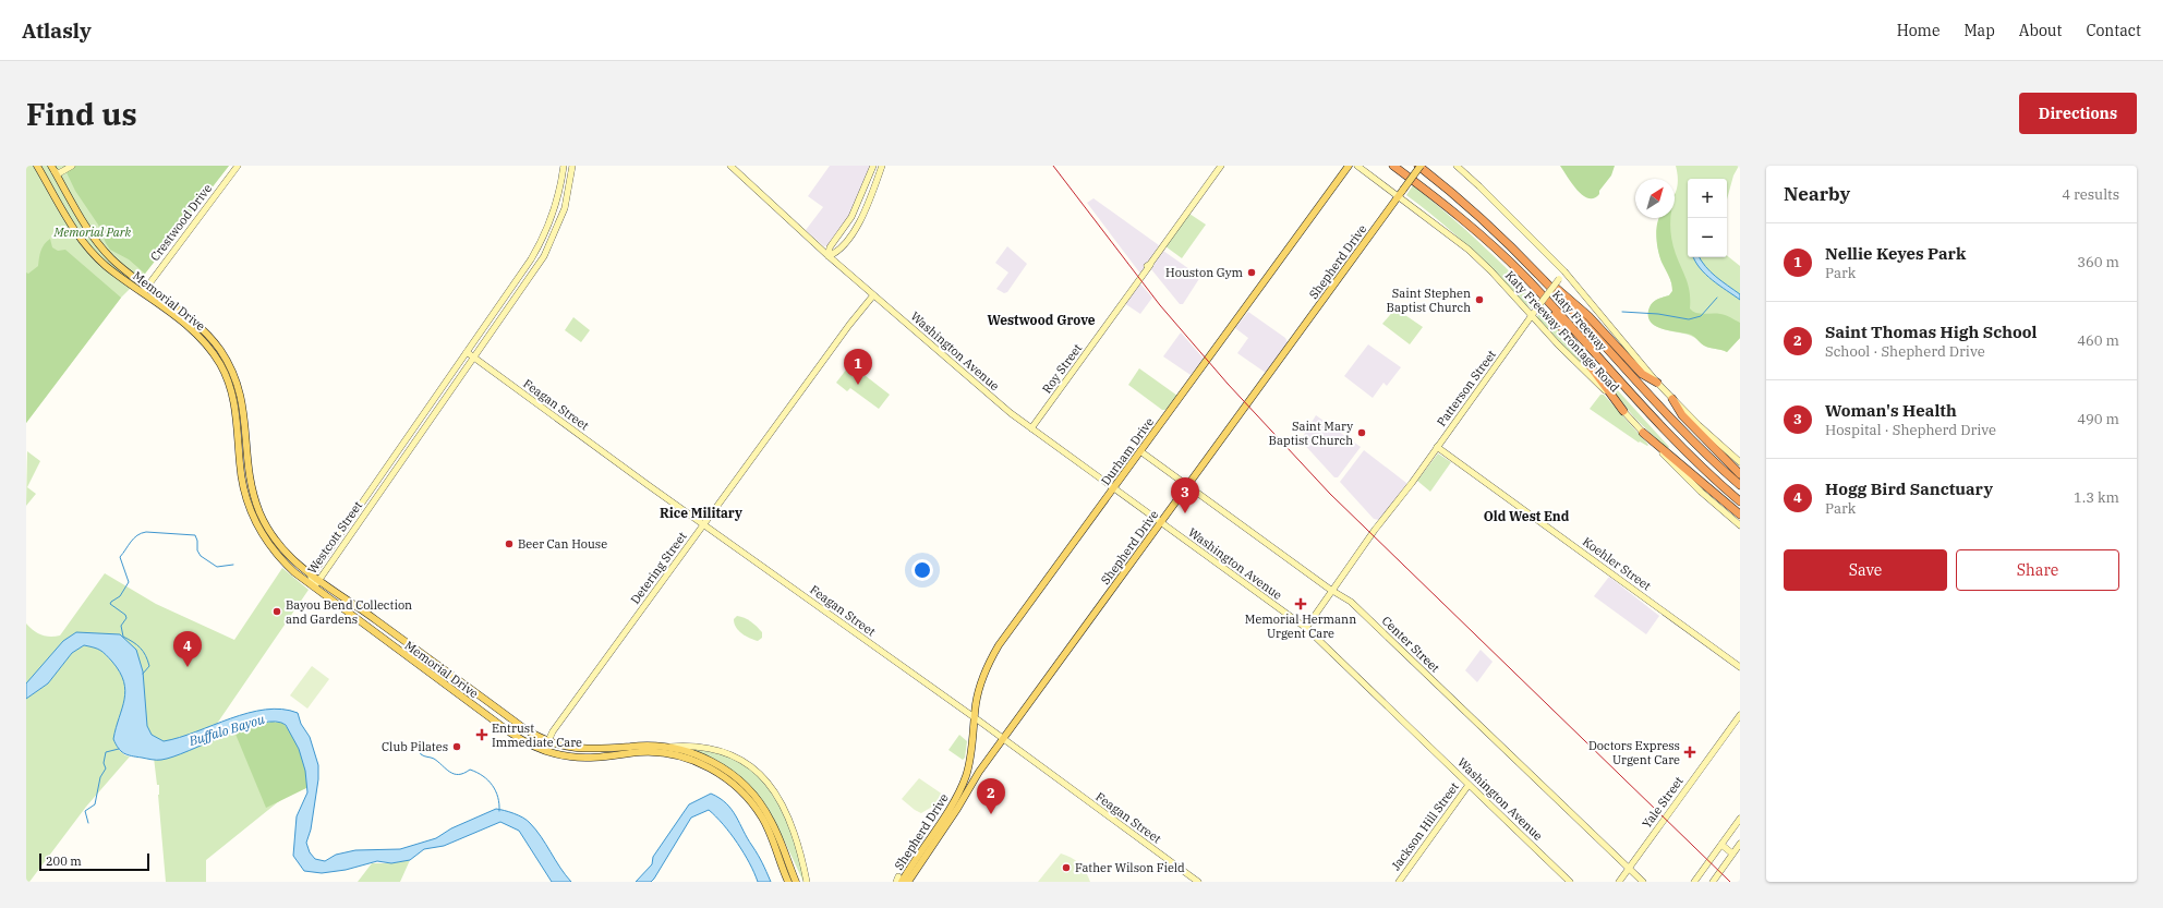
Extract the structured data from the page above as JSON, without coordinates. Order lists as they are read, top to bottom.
{
  "streets": {
    "highway": ["Katy Freeway"],
    "main road": ["Shepherd Drive", "Memorial Drive", "Durham Drive"],
    "street": [
      "Crestwood Drive",
      "Katy Freeway Frontage Road",
      "Washington Avenue",
      "Roy Street",
      "Patterson Street",
      "Feagan Street",
      "Westcott Street",
      "Koehler Street",
      "Detering Street",
      "Center Street",
      "Yale Street",
      "Jackson Hill Street"
    ]
  },
  "crossings": [
    ["Crestwood Drive", "Memorial Drive"],
    ["Shepherd Drive", "Katy Freeway"],
    ["Shepherd Drive", "Katy Freeway Frontage Road"],
    ["Shepherd Drive", "Washington Avenue"],
    ["Shepherd Drive", "Feagan Street"],
    ["Shepherd Drive", "Durham Drive"],
    ["Shepherd Drive", "Center Street"],
    ["Memorial Drive", "Westcott Street"],
    ["Memorial Drive", "Detering Street"],
    ["Katy Freeway Frontage Road", "Patterson Street"],
    ["Washington Avenue", "Roy Street"],
    ["Washington Avenue", "Patterson Street"],
    ["Washington Avenue", "Durham Drive"],
    ["Washington Avenue", "Detering Street"],
    ["Washington Avenue", "Jackson Hill Street"],
    ["Patterson Street", "Koehler Street"],
    ["Patterson Street", "Center Street"],
    ["Feagan Street", "Durham Drive"],
    ["Feagan Street", "Westcott Street"],
    ["Feagan Street", "Detering Street"],
    ["Durham Drive", "Center Street"],
    ["Center Street", "Yale Street"]
  ],
  "districts": ["Westwood Grove", "Rice Military", "Old West End"],
  "water": ["Buffalo Bayou"],
  "parks": ["Memorial Park"],
  "places": {
    "other": [
      "Houston Gym",
      "Saint Stephen Baptist Church",
      "Saint Mary Baptist Church",
      "Beer Can House",
      "Bayou Bend Collection and Gardens",
      "Club Pilates",
      "Father Wilson Field"
    ],
    "health": ["Memorial Hermann Urgent Care", "Entrust Immediate Care", "Doctors Express Urgent Care"]
  },
  "scale_bar": "200 m",
  "north": "top right",
  "page": {
    "header": "Atlasly",
    "nav": [
      "Home",
      "Map",
      "About",
      "Contact"
    ],
    "buttons": [
      "Directions",
      ["Save", "Share"]
    ],
    "title": "Find us",
    "heading": ["Nearby", "4 results"],
    "map_buttons": ["+", "−"],
    "list": [
      {
        "mark": "1",
        "name": "Nellie Keyes Park",
        "note": "Park",
        "value": "360 m"
      },
      {
        "mark": "2",
        "name": "Saint Thomas High School",
        "note": "School · Shepherd Drive",
        "value": "460 m"
      },
      {
        "mark": "3",
        "name": "Woman's Health",
        "note": "Hospital · Shepherd Drive",
        "value": "490 m"
      },
      {
        "mark": "4",
        "name": "Hogg Bird Sanctuary",
        "note": "Park",
        "value": "1.3 km"
      }
    ],
    "pins": [
      "1",
      "3",
      "4",
      "2"
    ],
    "scale": "200 m"
  }
}
